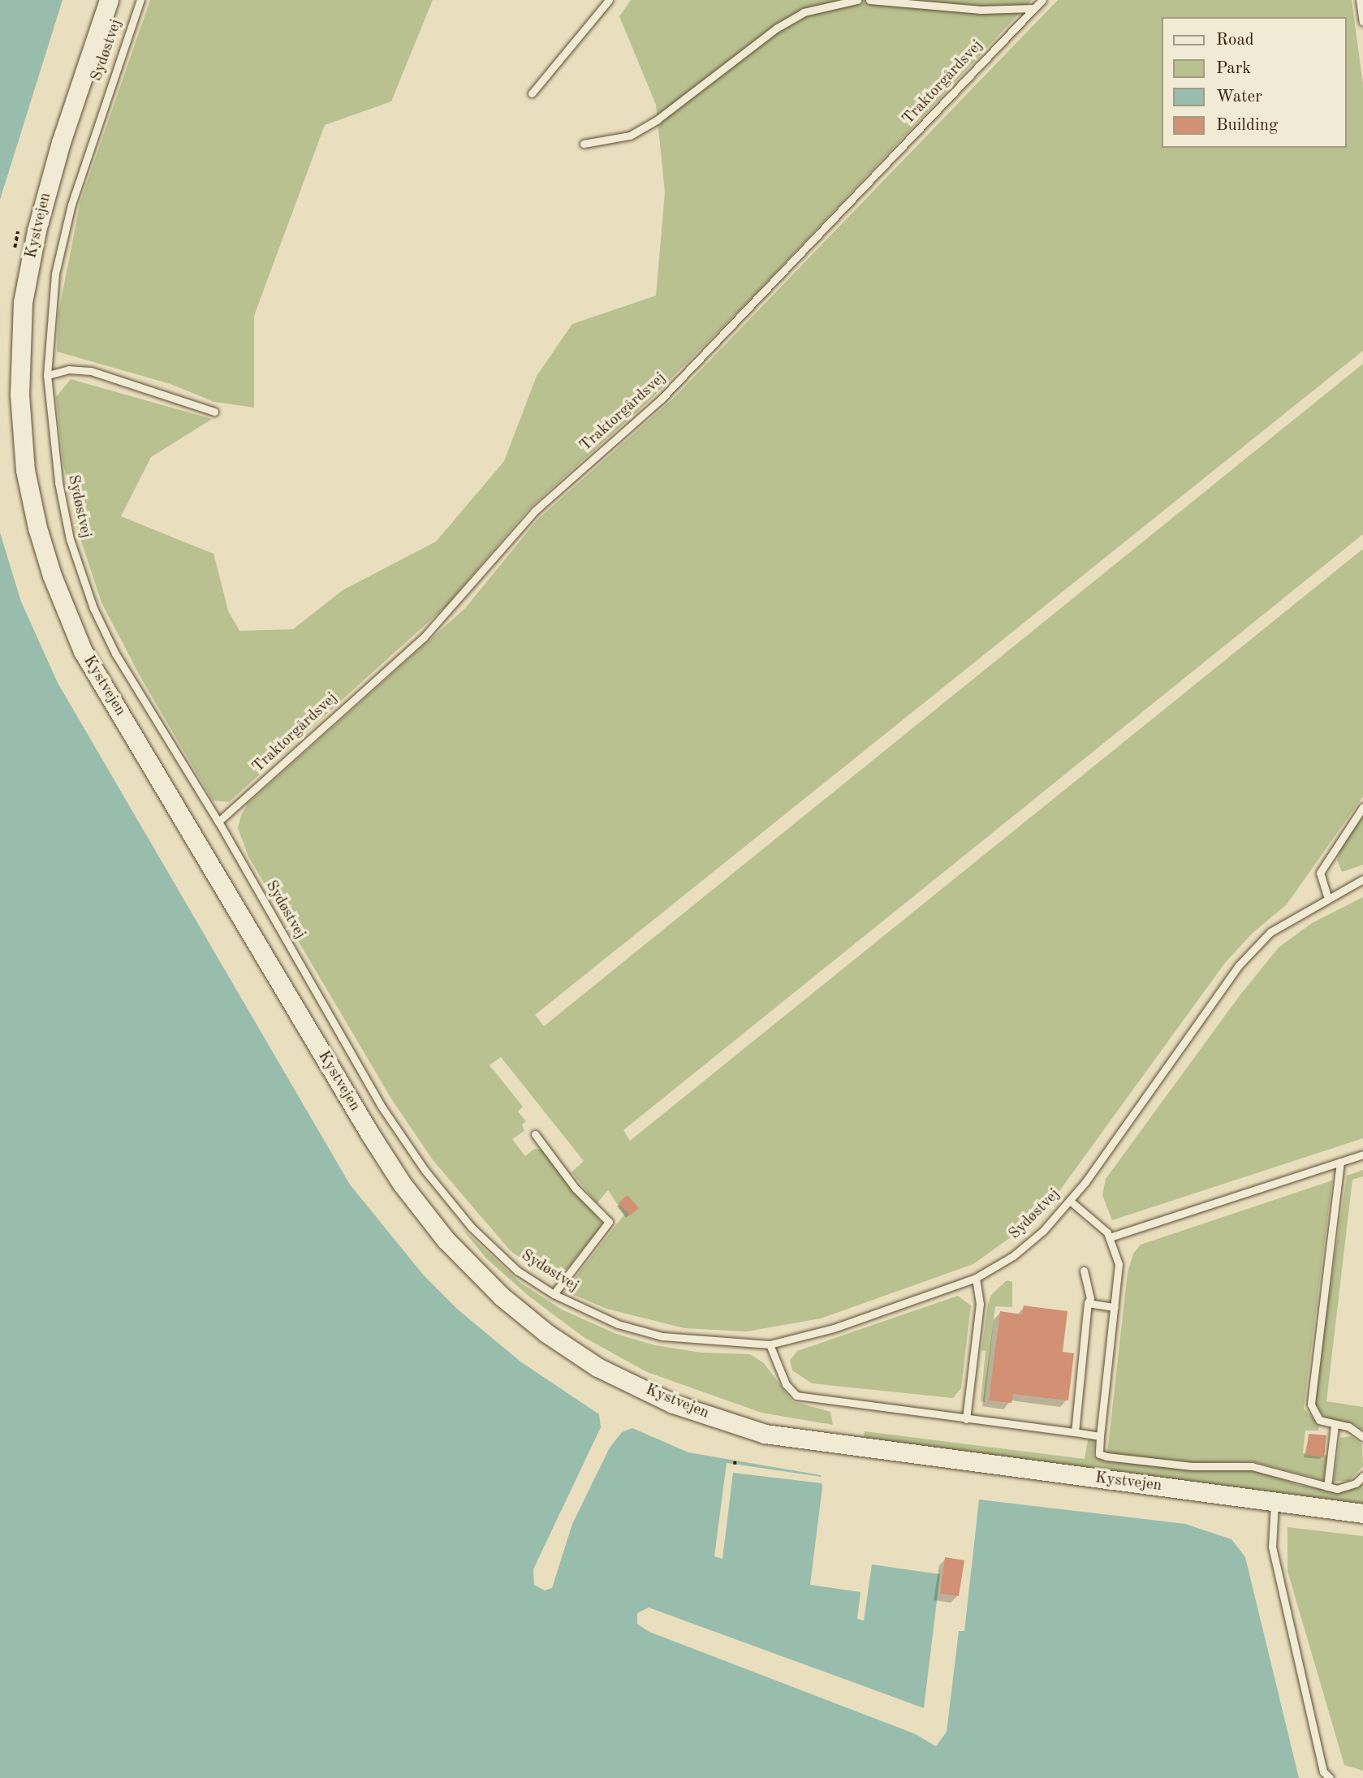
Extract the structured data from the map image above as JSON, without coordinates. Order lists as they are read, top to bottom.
{
  "streets": {
    "street": ["Kystvejen"],
    "lane": ["Sydøstvej", "Traktorgårdsvej"]
  },
  "crossings": [
    ["Sydøstvej", "Traktorgårdsvej"]
  ],
  "legend": [
    "Road",
    "Park",
    "Water",
    "Building"
  ]
}
